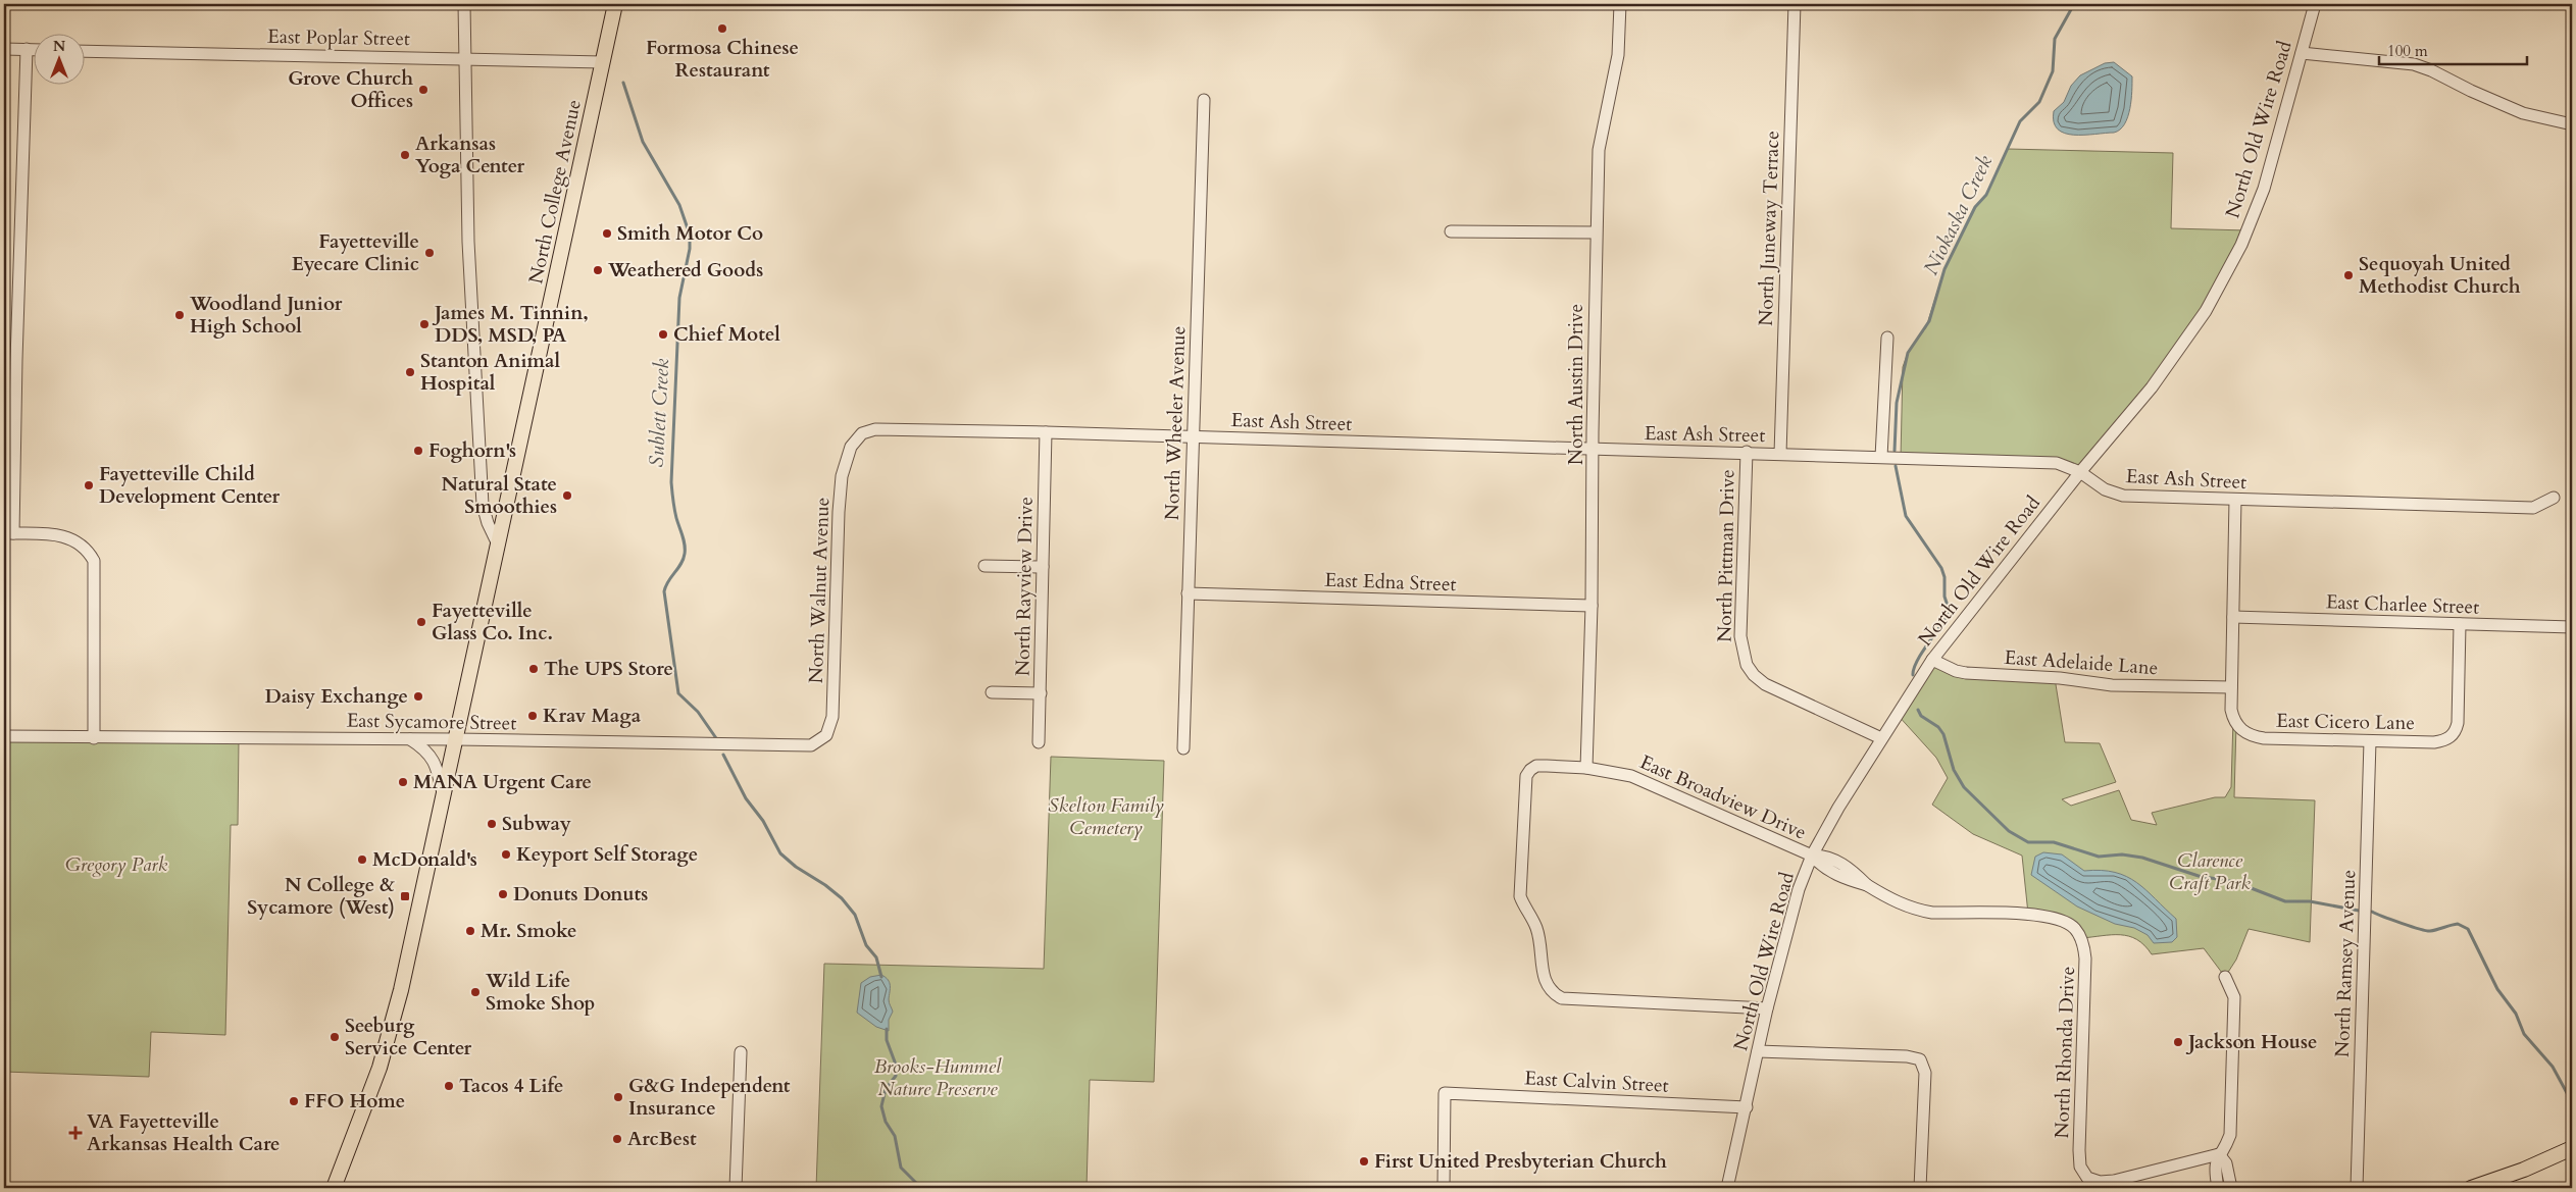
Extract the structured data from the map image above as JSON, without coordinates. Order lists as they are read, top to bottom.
{
  "streets": {
    "main road": ["North College Avenue"],
    "street": [
      "East Poplar Street",
      "North Old Wire Road",
      "North Juneway Terrace",
      "North Austin Drive",
      "East Ash Street",
      "North Wheeler Avenue",
      "North Pittman Drive",
      "East Edna Street",
      "North Rayview Drive",
      "North Walnut Avenue",
      "East Charlee Street",
      "East Adelaide Lane",
      "East Sycamore Street",
      "East Cicero Lane",
      "East Broadview Drive",
      "North Ramsey Avenue",
      "North Rhonda Drive",
      "East Calvin Street"
    ]
  },
  "crossings": [
    ["East Poplar Street", "North College Avenue"],
    ["North Old Wire Road", "East Ash Street"],
    ["North Old Wire Road", "North Pittman Drive"],
    ["North Old Wire Road", "East Adelaide Lane"],
    ["North Old Wire Road", "East Broadview Drive"],
    ["North Old Wire Road", "East Calvin Street"],
    ["North College Avenue", "East Sycamore Street"],
    ["North Juneway Terrace", "East Ash Street"],
    ["North Austin Drive", "East Ash Street"],
    ["North Austin Drive", "East Edna Street"],
    ["North Austin Drive", "East Broadview Drive"],
    ["East Ash Street", "North Wheeler Avenue"],
    ["East Ash Street", "North Pittman Drive"],
    ["East Ash Street", "North Rayview Drive"],
    ["East Ash Street", "North Walnut Avenue"],
    ["North Wheeler Avenue", "East Edna Street"],
    ["North Walnut Avenue", "East Sycamore Street"],
    ["East Charlee Street", "East Cicero Lane"],
    ["East Adelaide Lane", "East Cicero Lane"],
    ["East Cicero Lane", "North Ramsey Avenue"],
    ["East Broadview Drive", "North Rhonda Drive"]
  ],
  "water": ["Niokaska Creek", "Sublett Creek"],
  "parks": [
    "Skelton Family Cemetery",
    "Clarence Craft Park",
    "Gregory Park",
    "Brooks-Hummel Nature Preserve"
  ],
  "places": {
    "other": [
      "Formosa Chinese Restaurant",
      "Grove Church Offices",
      "Arkansas Yoga Center",
      "Smith Motor Co",
      "Fayetteville Eyecare Clinic",
      "Weathered Goods",
      "Sequoyah United Methodist Church",
      "Woodland Junior High School",
      "James M. Tinnin, DDS, MSD, PA",
      "Chief Motel",
      "Stanton Animal Hospital",
      "Foghorn's",
      "Fayetteville Child Development Center",
      "Natural State Smoothies",
      "Fayetteville Glass Co. Inc.",
      "The UPS Store",
      "Daisy Exchange",
      "Krav Maga",
      "MANA Urgent Care",
      "Subway",
      "Keyport Self Storage",
      "McDonald's",
      "Donuts Donuts",
      "Mr. Smoke",
      "Wild Life Smoke Shop",
      "Seeburg Service Center",
      "Jackson House",
      "Tacos 4 Life",
      "G&G Independent Insurance",
      "FFO Home",
      "ArcBest",
      "First United Presbyterian Church"
    ],
    "transit": ["N College & Sycamore (West)"],
    "health": ["VA Fayetteville Arkansas Health Care"]
  },
  "scale_bar": "100 m",
  "north": "top"
}
